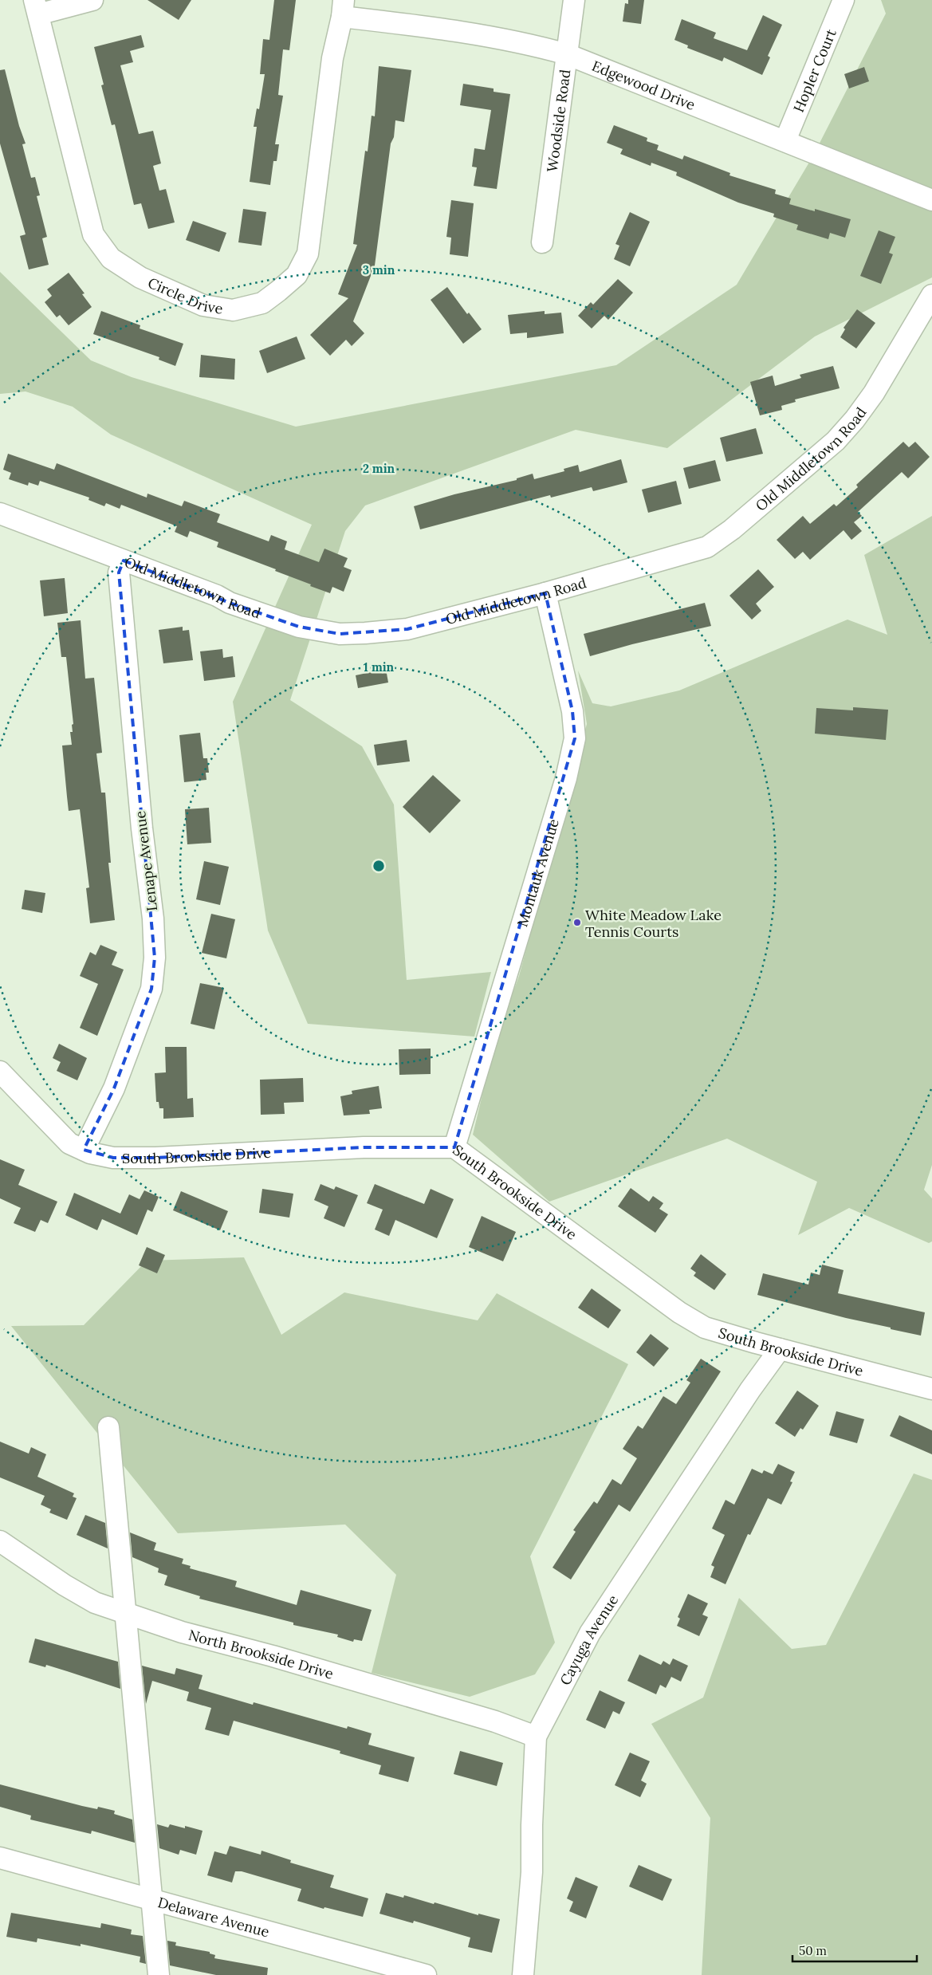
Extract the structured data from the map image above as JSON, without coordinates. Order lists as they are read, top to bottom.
{
  "streets": {
    "street": [
      "Hopler Court",
      "Edgewood Drive",
      "Woodside Road",
      "Circle Drive",
      "Old Middletown Road",
      "Lenape Avenue",
      "Montauk Avenue",
      "South Brookside Drive",
      "Cayuga Avenue",
      "North Brookside Drive",
      "Delaware Avenue"
    ]
  },
  "crossings": [
    ["Hopler Court", "Edgewood Drive"],
    ["Edgewood Drive", "Woodside Road"],
    ["Edgewood Drive", "Circle Drive"],
    ["Old Middletown Road", "Lenape Avenue"],
    ["Old Middletown Road", "Montauk Avenue"],
    ["Lenape Avenue", "South Brookside Drive"],
    ["Montauk Avenue", "South Brookside Drive"],
    ["South Brookside Drive", "Cayuga Avenue"],
    ["Cayuga Avenue", "North Brookside Drive"]
  ],
  "places": ["White Meadow Lake Tennis Courts"],
  "scale_bar": "50 m",
  "rings": ["3 min", "2 min", "1 min"]
}
